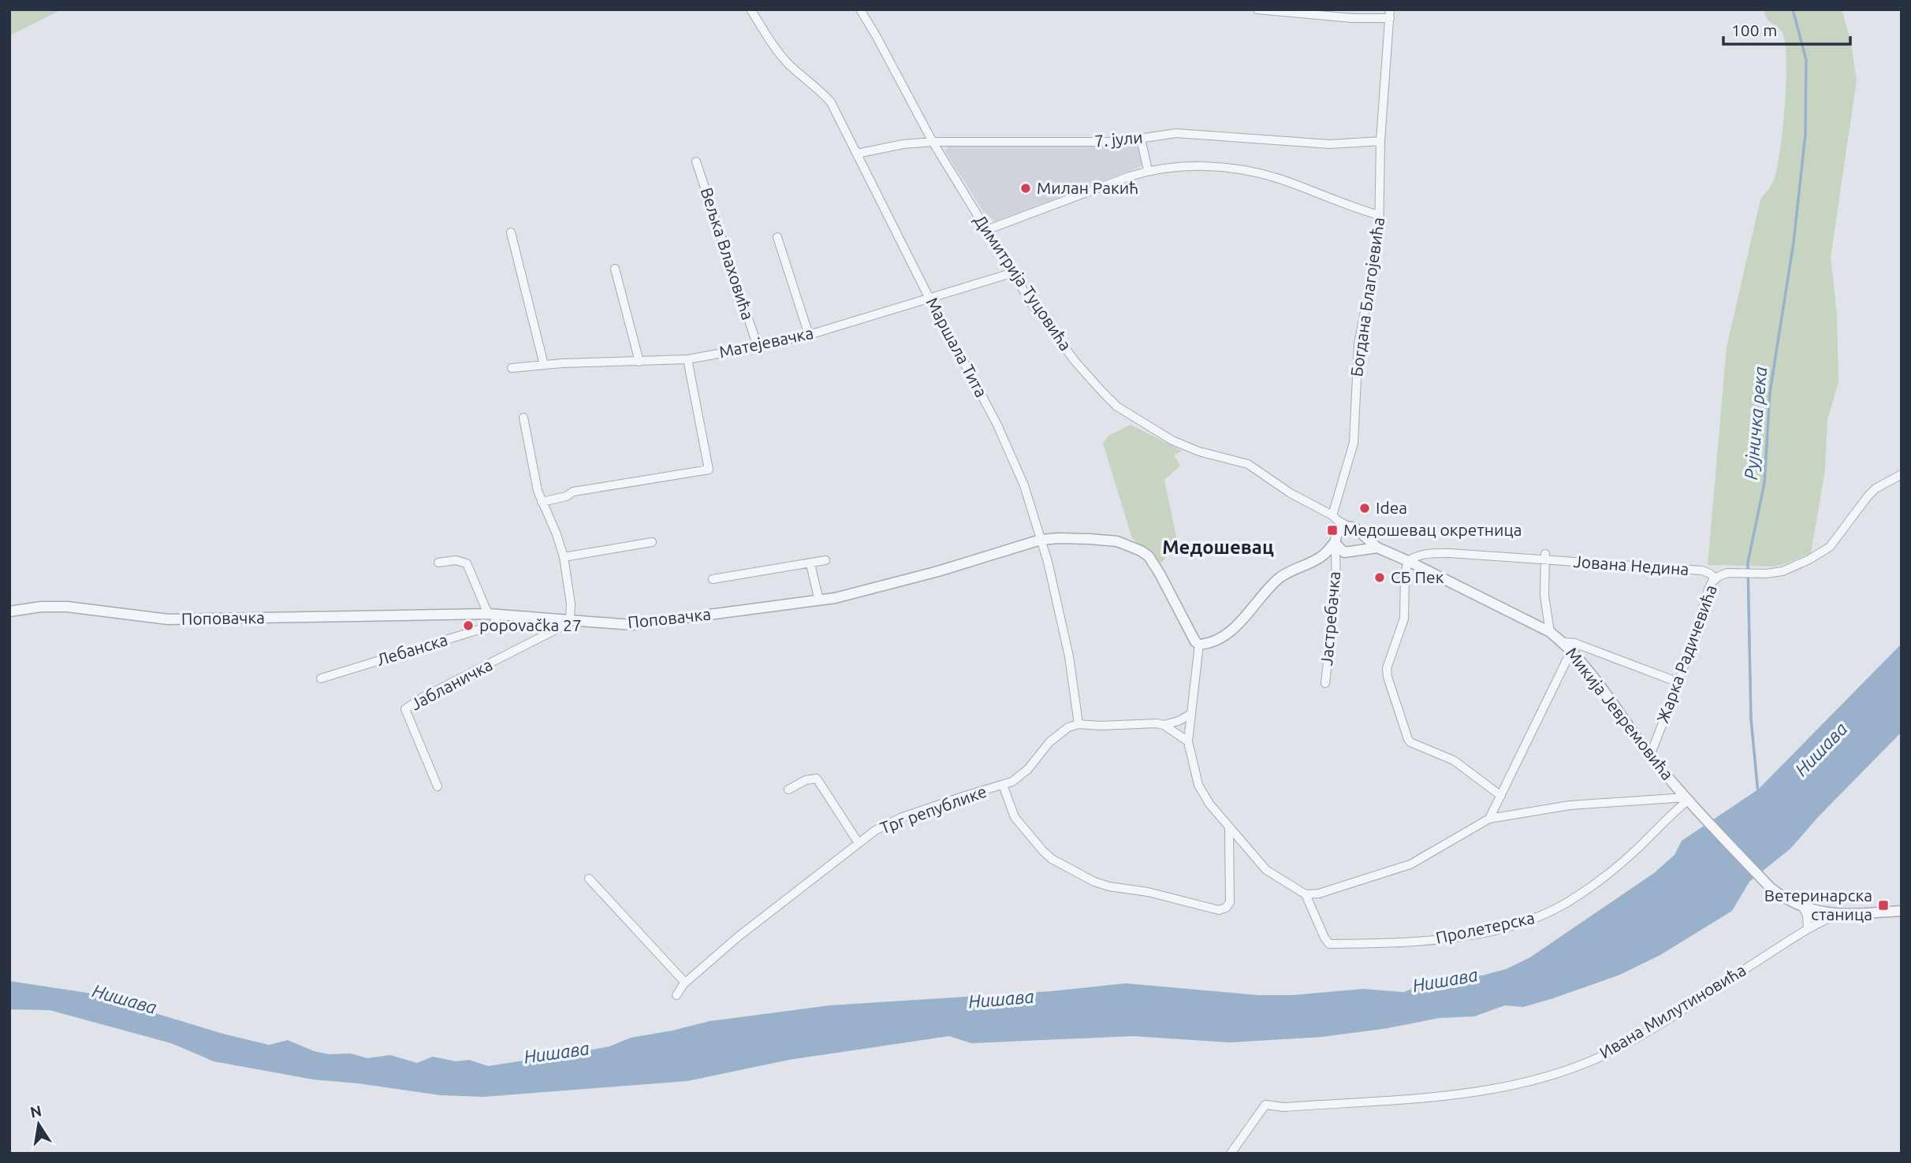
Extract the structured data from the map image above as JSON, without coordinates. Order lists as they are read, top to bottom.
{
  "streets": {
    "street": [
      "7. јули",
      "Вељка Влаховића",
      "Димитрија Туцовића",
      "Богдана Благојевића",
      "Матејевачка",
      "Маршала Тита",
      "Јована Недина",
      "Поповачка",
      "Јастребачка",
      "Лебанска",
      "Жарка Радичевића",
      "Јабланичка",
      "Микија Јевремовића",
      "Трг републике",
      "Пролетерска",
      "Ивана Милутиновића"
    ]
  },
  "crossings": [
    ["7. јули", "Димитрија Туцовића"],
    ["7. јули", "Богдана Благојевића"],
    ["7. јули", "Маршала Тита"],
    ["Вељка Влаховића", "Матејевачка"],
    ["Димитрија Туцовића", "Богдана Благојевића"],
    ["Димитрија Туцовића", "Матејевачка"],
    ["Димитрија Туцовића", "Јастребачка"],
    ["Димитрија Туцовића", "Микија Јевремовића"],
    ["Богдана Благојевића", "Јастребачка"],
    ["Богдана Благојевића", "Микија Јевремовића"],
    ["Матејевачка", "Маршала Тита"],
    ["Маршала Тита", "Поповачка"],
    ["Маршала Тита", "Трг републике"],
    ["Јована Недина", "Жарка Радичевића"],
    ["Јована Недина", "Микија Јевремовића"],
    ["Поповачка", "Лебанска"],
    ["Поповачка", "Јабланичка"],
    ["Јастребачка", "Микија Јевремовића"],
    ["Жарка Радичевића", "Микија Јевремовића"],
    ["Микија Јевремовића", "Пролетерска"],
    ["Микија Јевремовића", "Ивана Милутиновића"]
  ],
  "districts": ["Медошевац"],
  "water": ["Рујничка река", "Нишава"],
  "places": {
    "other": [
      "Милан Ракић",
      "Idea",
      "СБ Пек",
      "popovačka 27"
    ],
    "transit": ["Медошевац окретница", "Ветеринарска станица"]
  },
  "scale_bar": "100 m",
  "north": "top"
}
